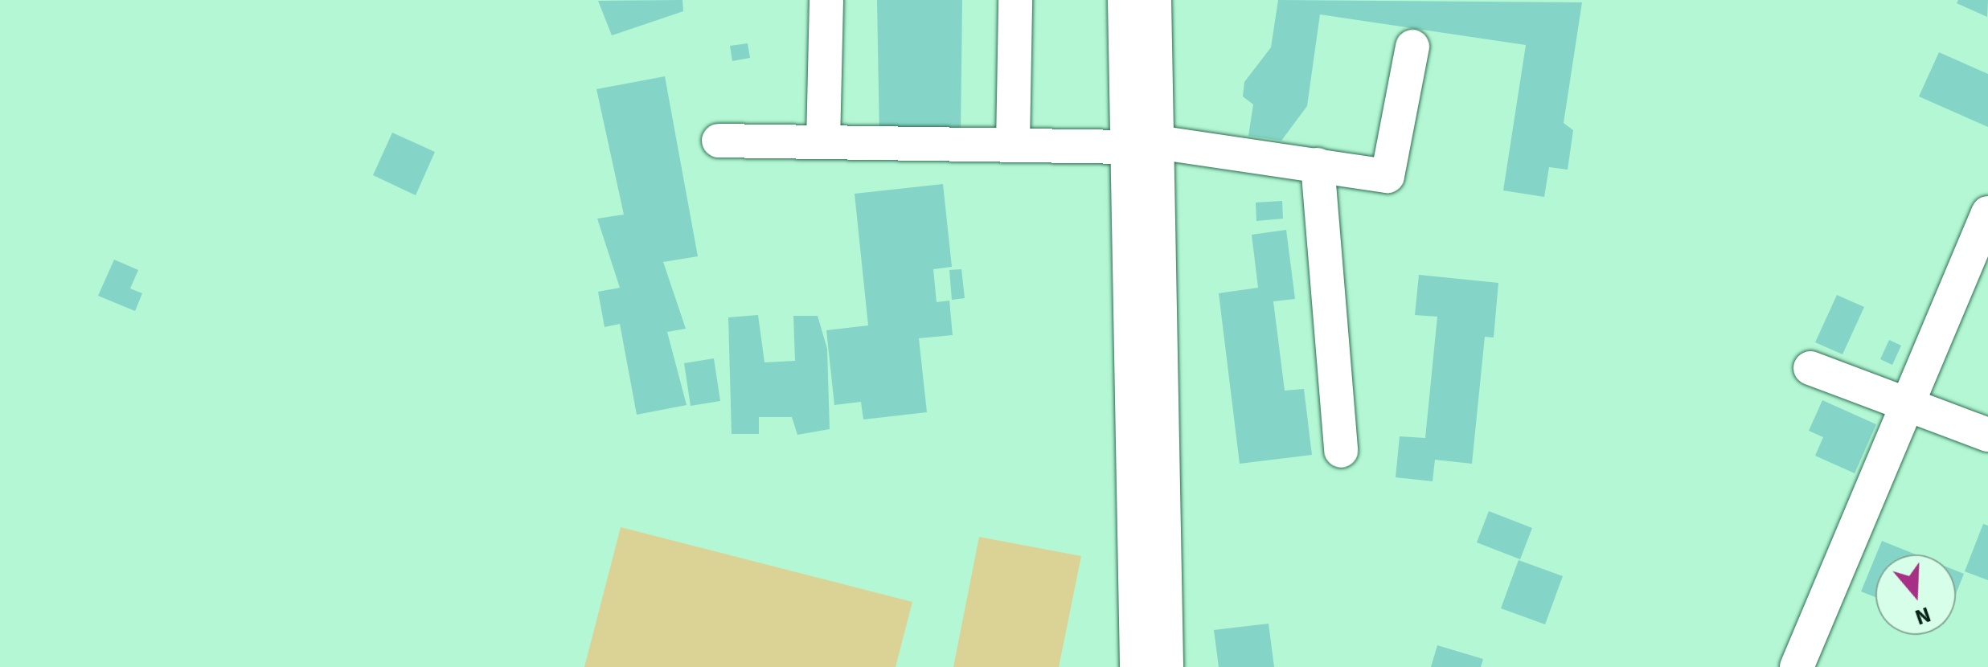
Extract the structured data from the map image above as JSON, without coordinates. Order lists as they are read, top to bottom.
{
  "north": "bottom"
}
